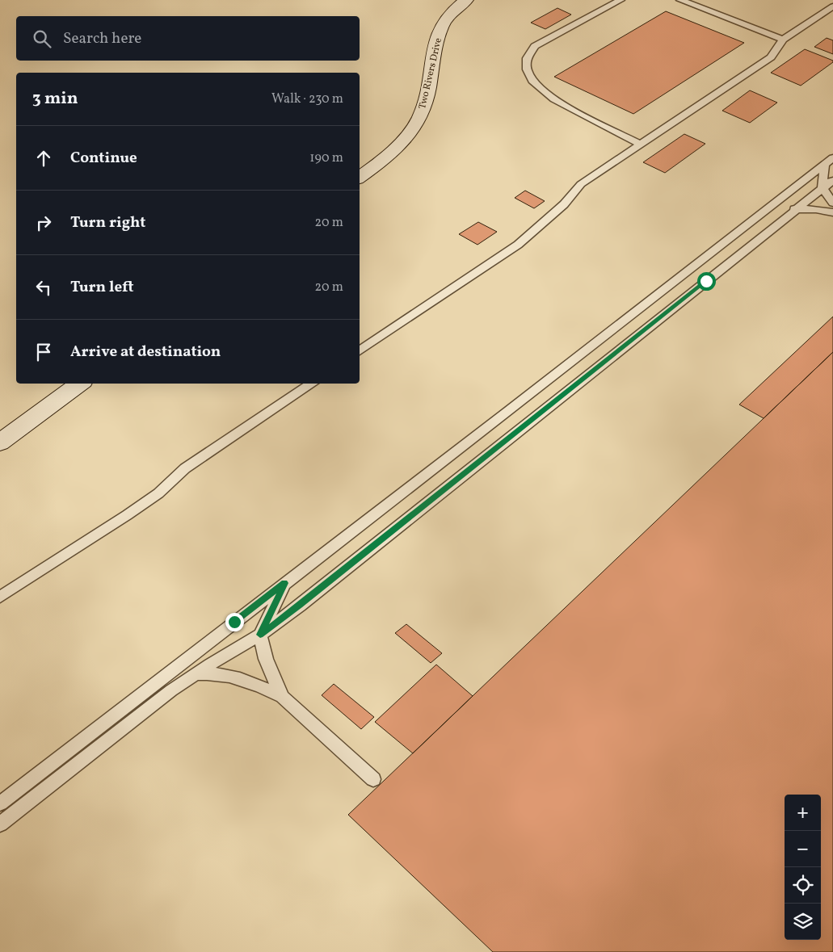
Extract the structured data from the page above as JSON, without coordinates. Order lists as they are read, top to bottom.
{
  "streets": {
    "main road": ["Two Rivers Drive"]
  },
  "page": {
    "search": "Search here",
    "heading": ["3 min", "Walk · 230 m"],
    "list": [
      ["Continue", "190 m"],
      ["Turn right", "20 m"],
      ["Turn left", "20 m"],
      "Arrive at destination"
    ],
    "map_buttons": ["+", "−"]
  }
}
